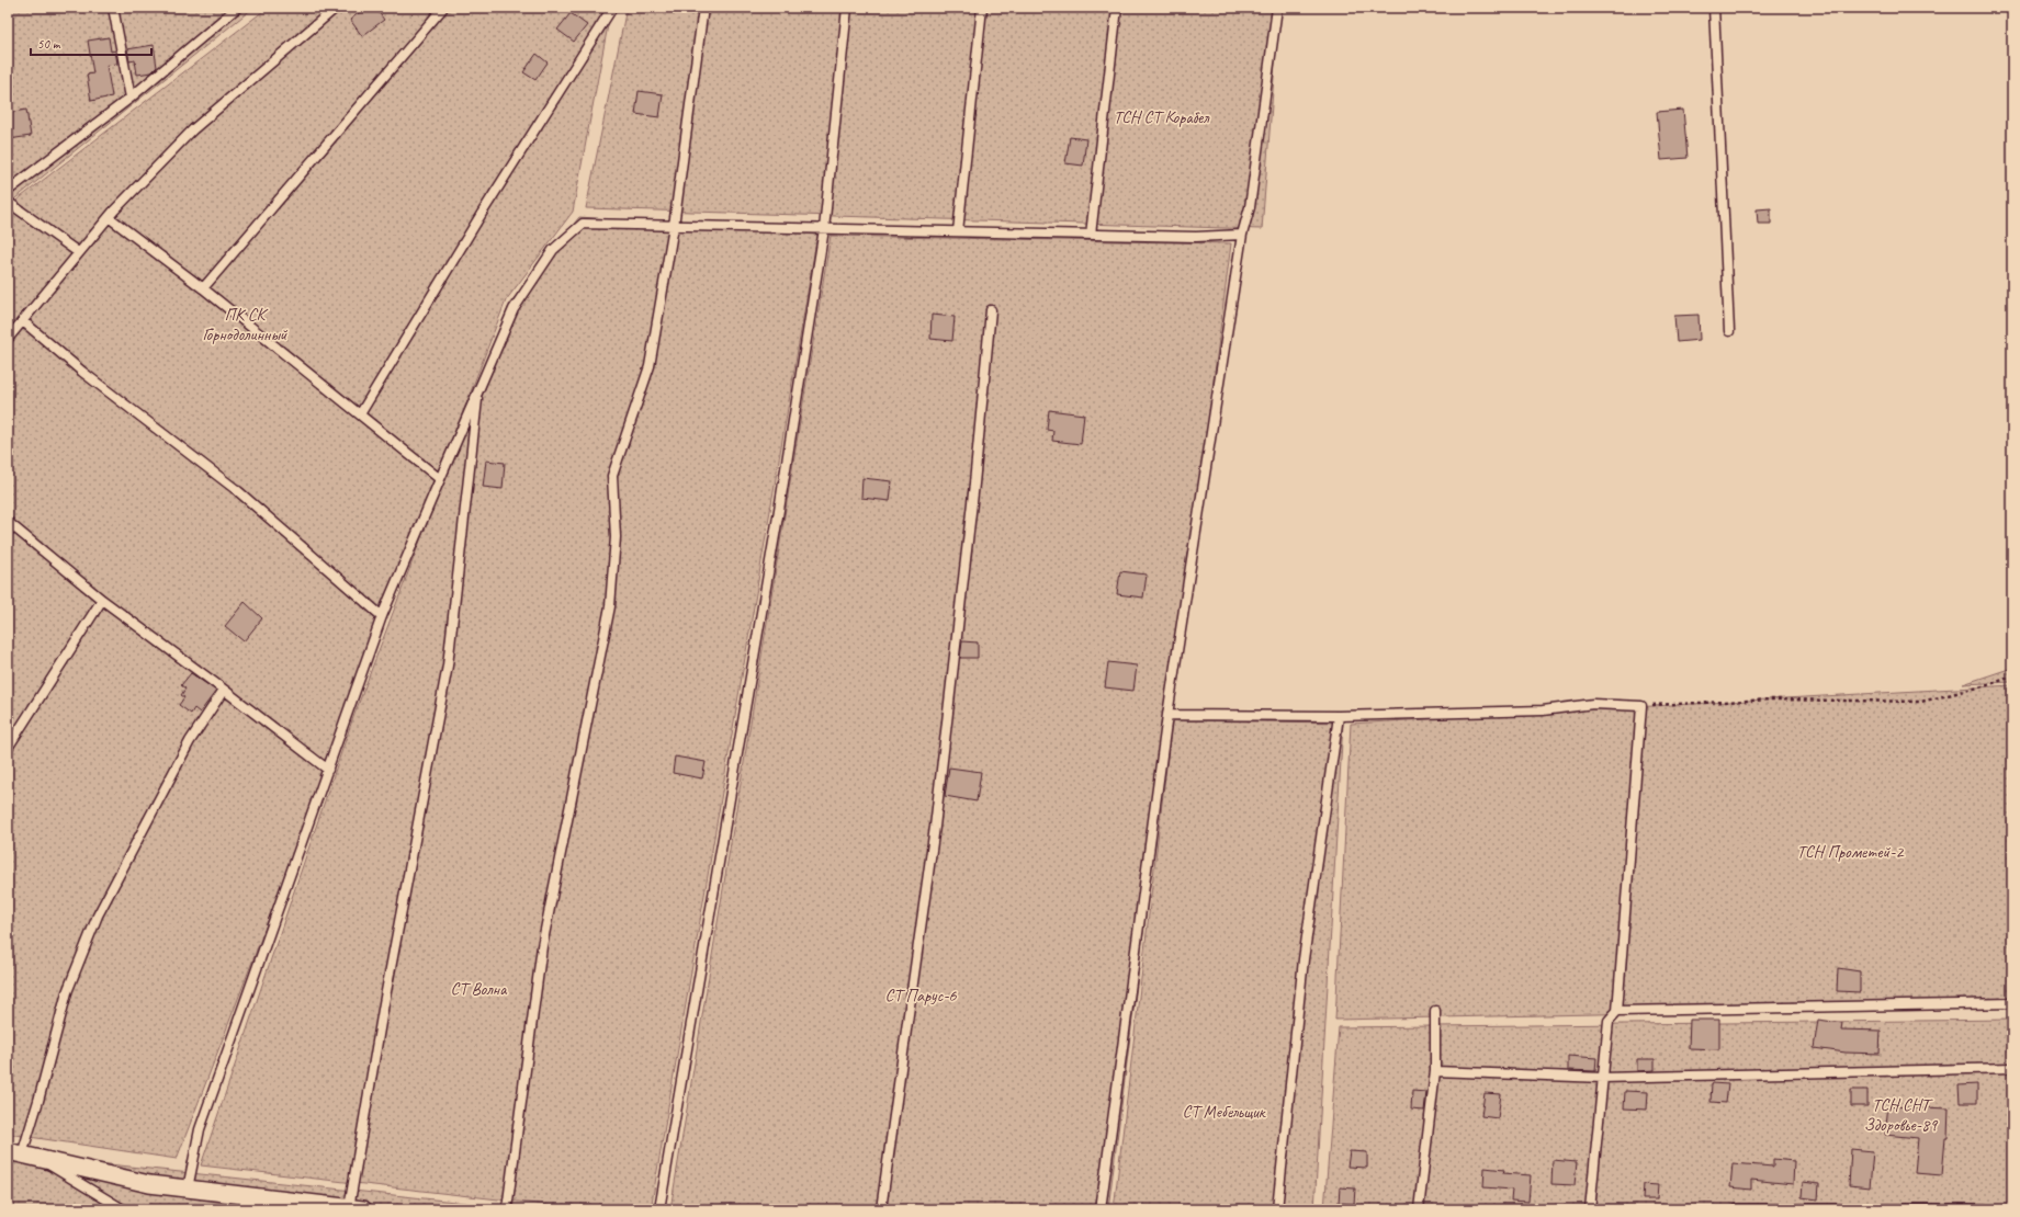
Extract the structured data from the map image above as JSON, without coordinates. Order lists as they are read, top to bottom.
{
  "parks": [
    "ТСН СТ Корабел",
    "ПК СК Горнодолинный",
    "ТСН Прометей-2",
    "СТ Волна",
    "СТ Парус-6",
    "ТСН СНТ Здоровье-89",
    "СТ Мебельщик"
  ],
  "scale_bar": "50 m"
}
